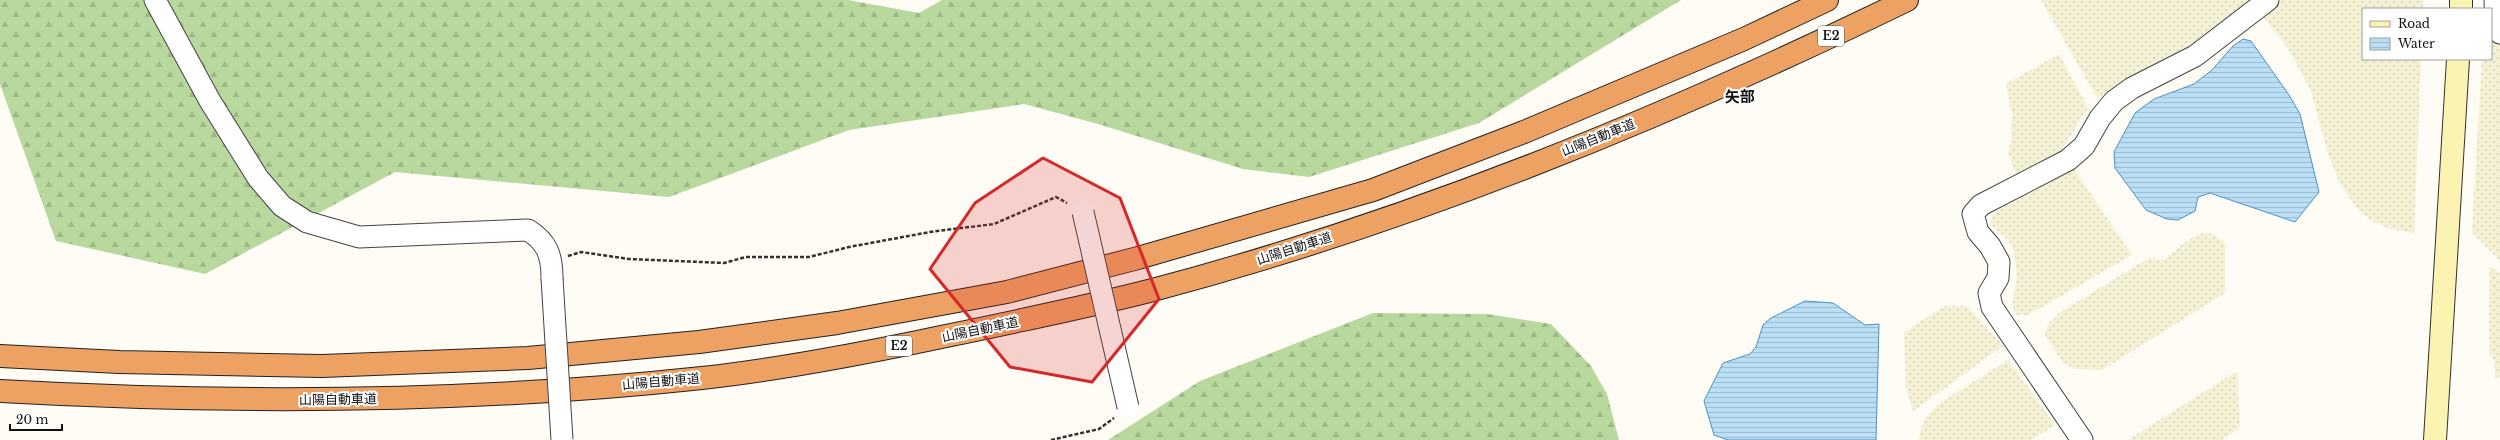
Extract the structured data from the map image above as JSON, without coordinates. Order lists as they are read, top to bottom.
{
  "streets": {
    "highway": ["E2", "山陽自動車道"]
  },
  "districts": ["矢部"],
  "legend": ["Road", "Water"],
  "scale_bar": "20 m"
}
